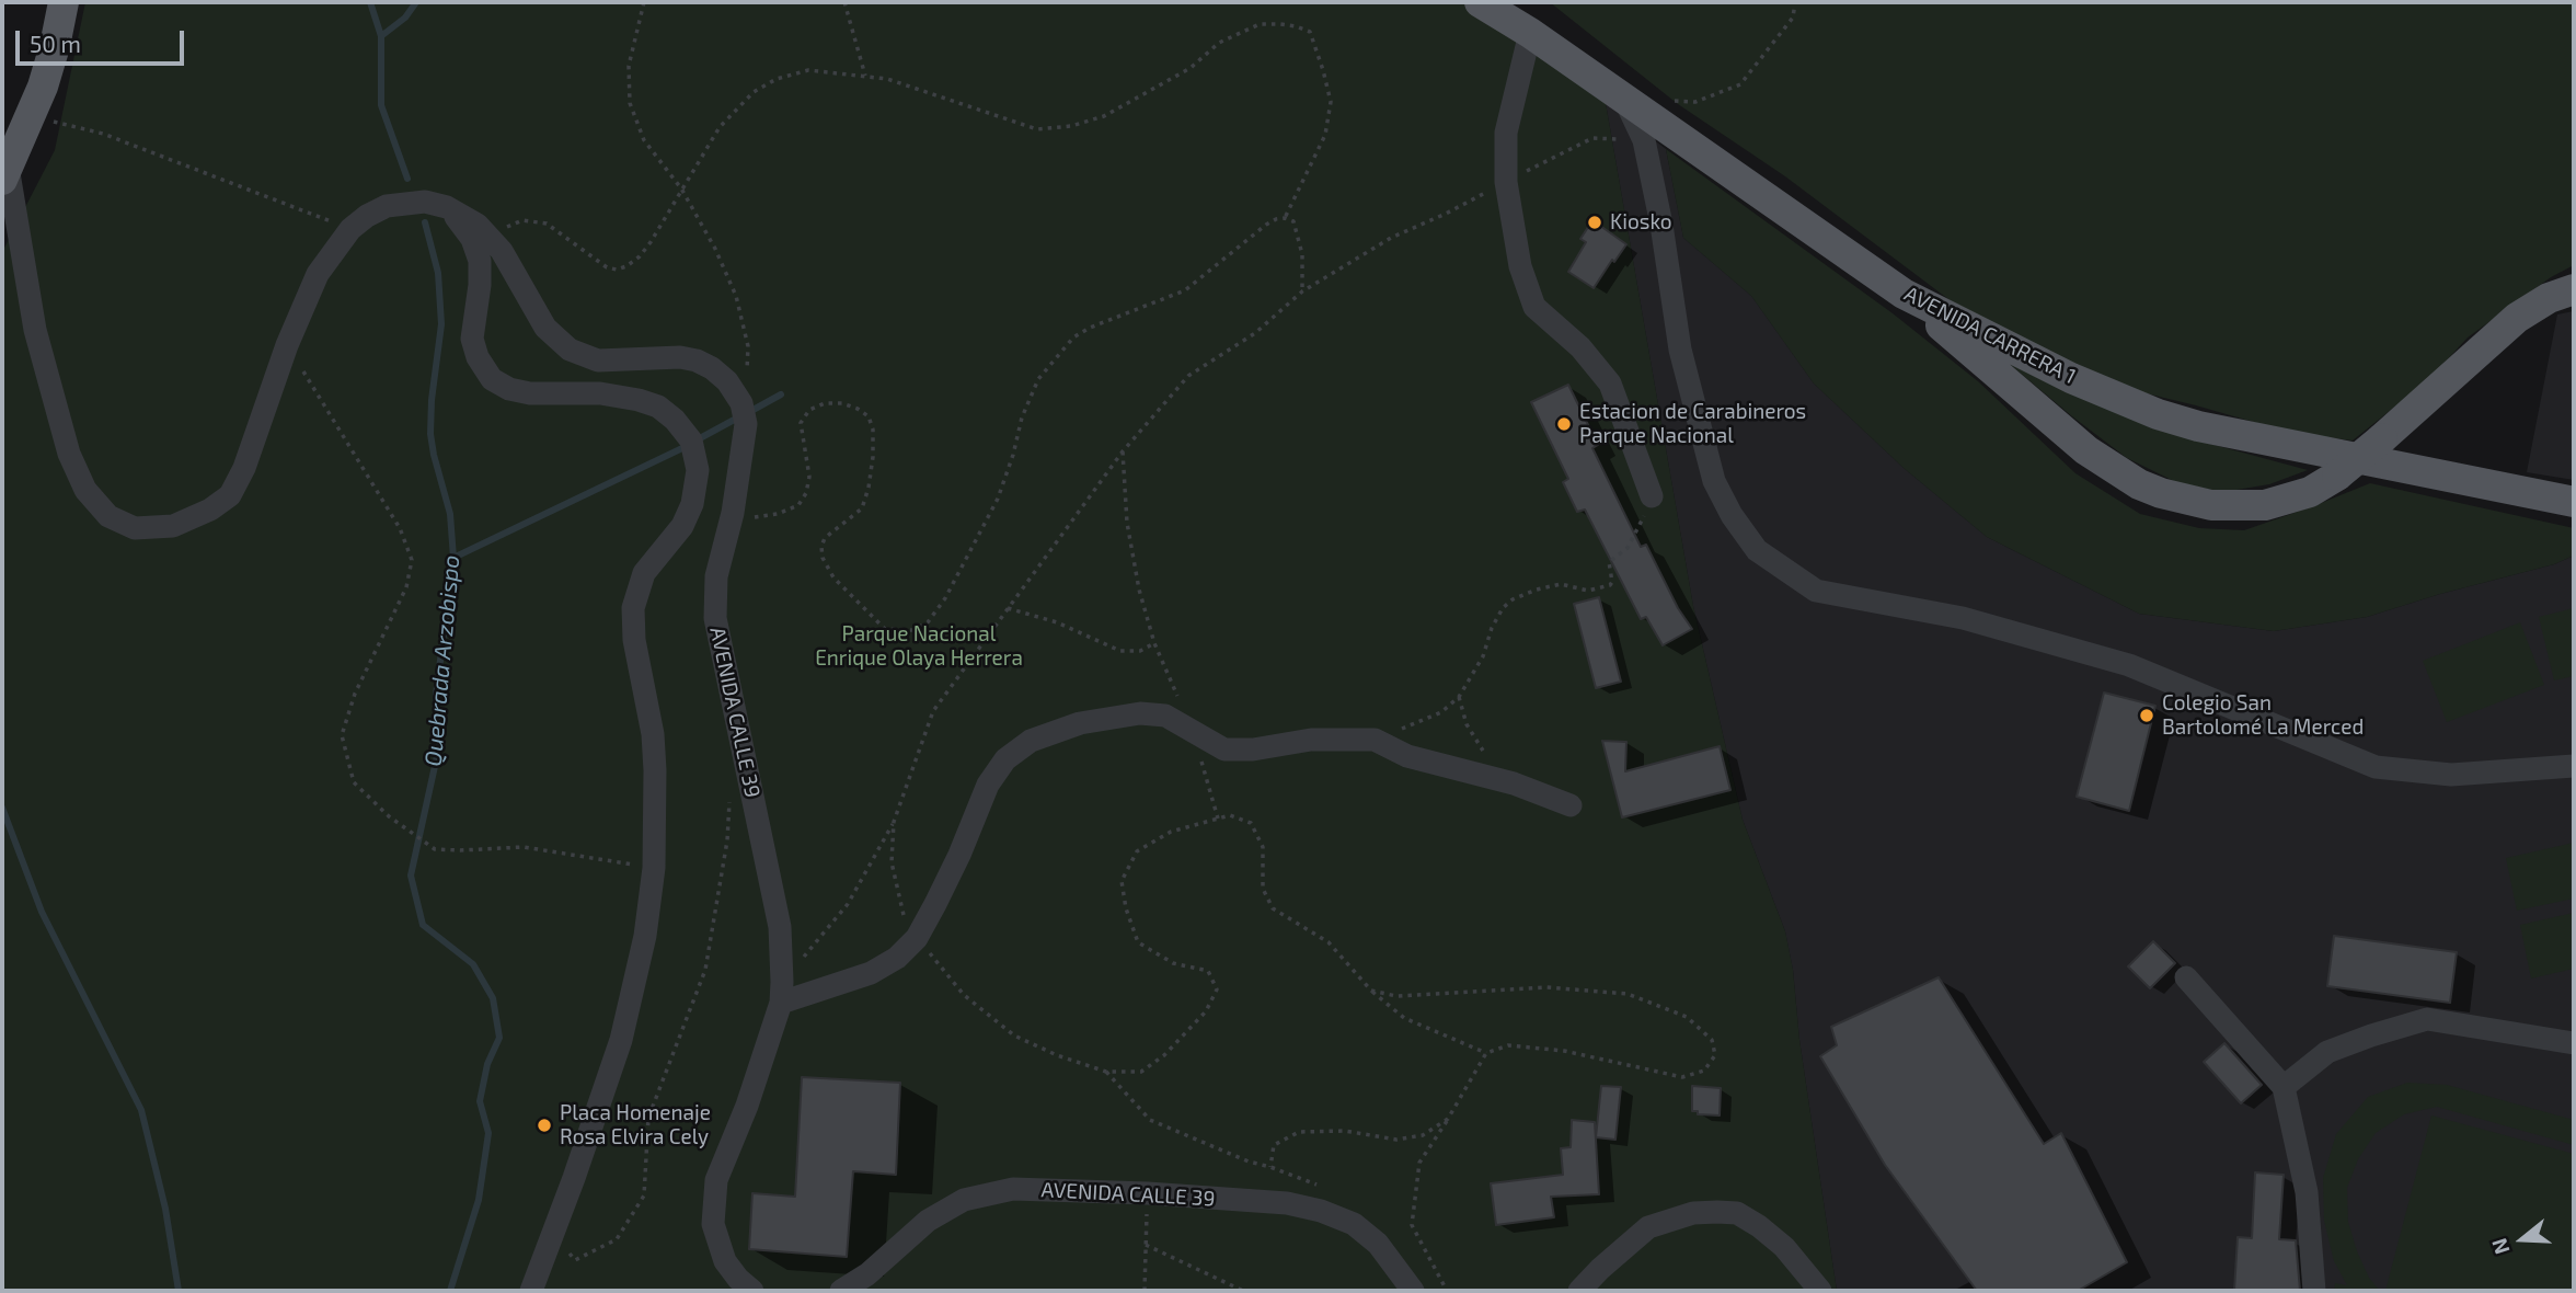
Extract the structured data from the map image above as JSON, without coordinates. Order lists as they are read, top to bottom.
{
  "streets": {
    "main road": ["AVENIDA CARRERA 1"],
    "street": ["AVENIDA CALLE 39"]
  },
  "water": ["Quebrada Arzobispo"],
  "parks": ["Parque Nacional Enrique Olaya Herrera"],
  "places": [
    "Kiosko",
    "Estacion de Carabineros Parque Nacional",
    "Colegio San Bartolomé La Merced",
    "Placa Homenaje Rosa Elvira Cely"
  ],
  "scale_bar": "50 m",
  "north": "left"
}
